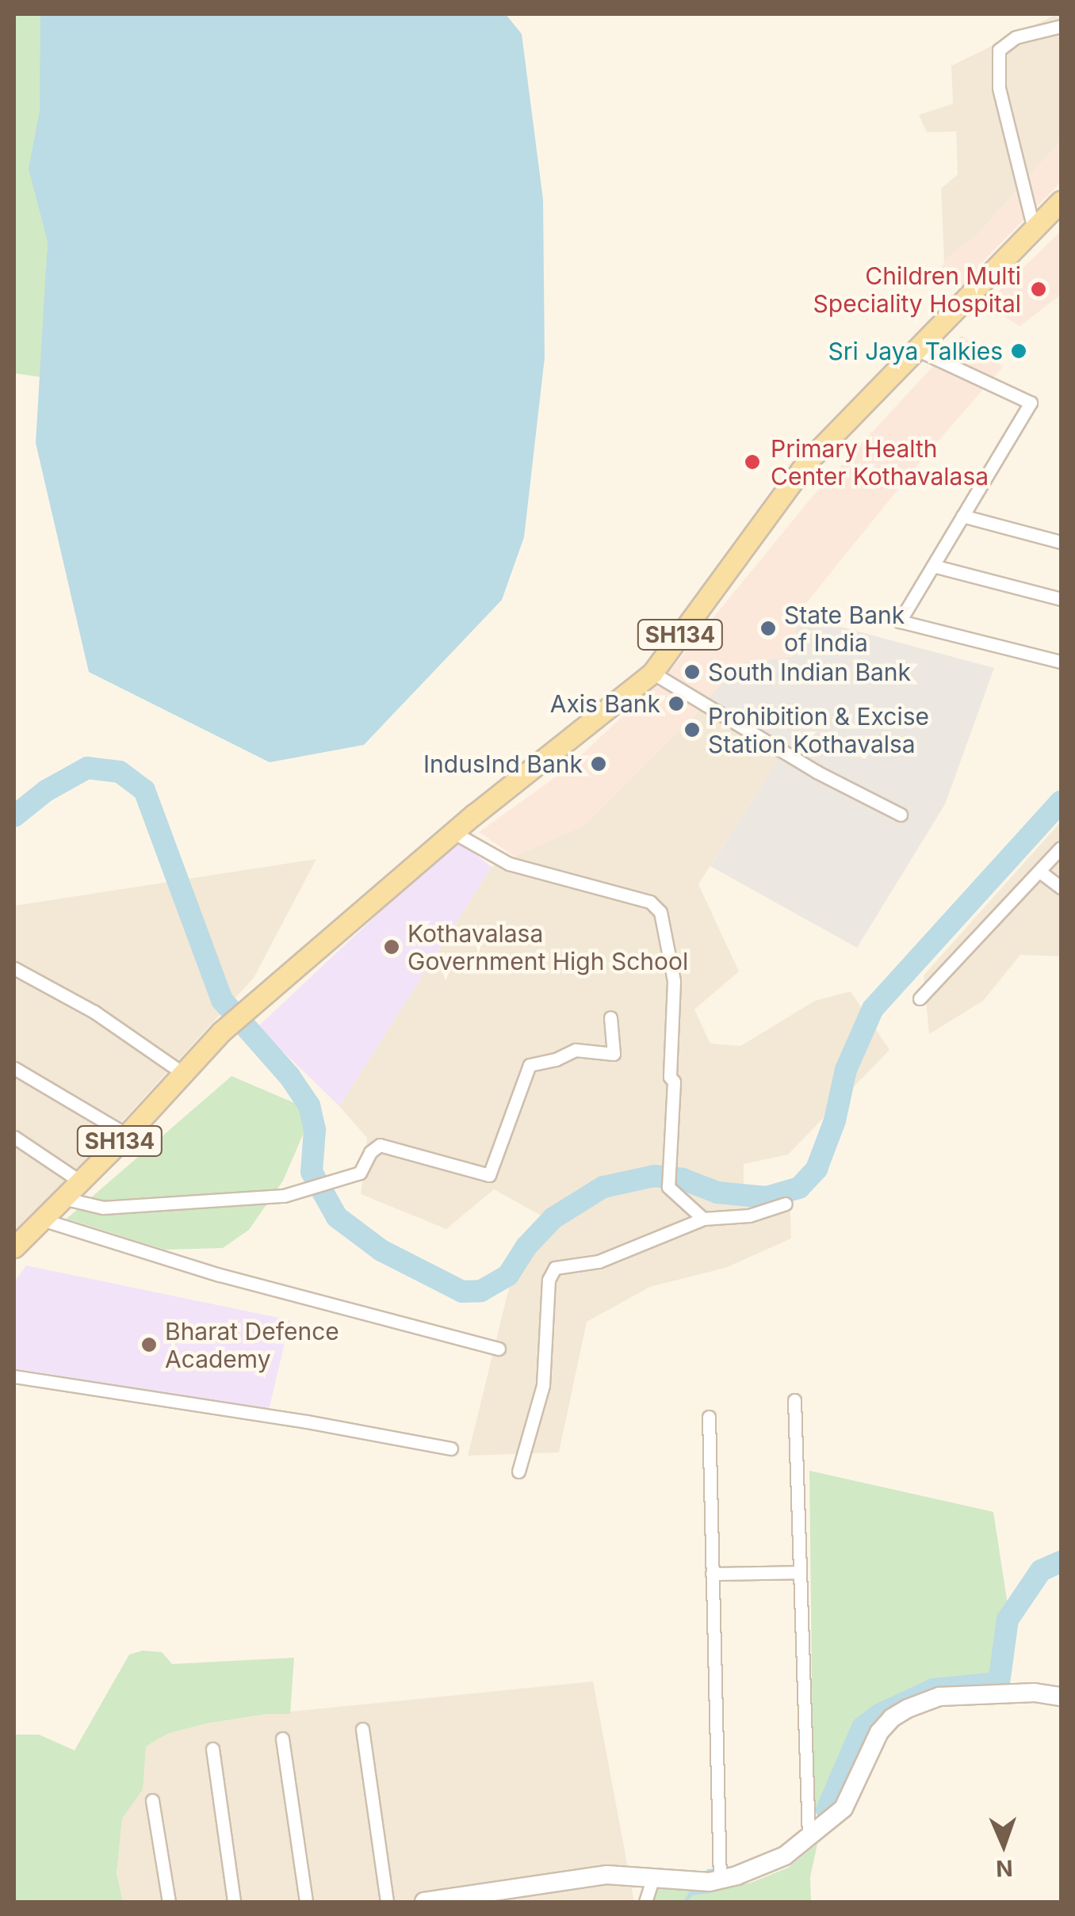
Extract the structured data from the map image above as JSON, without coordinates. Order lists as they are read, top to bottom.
{
  "streets": {
    "main road": ["SH134"]
  },
  "places": [
    "Children Multi Speciality Hospital",
    "Sri Jaya Talkies",
    "Primary Health Center Kothavalasa",
    "State Bank of India",
    "South Indian Bank",
    "Axis Bank",
    "Prohibition & Excise Station Kothavalsa",
    "IndusInd Bank",
    "Kothavalasa Government High School",
    "Bharat Defence Academy"
  ],
  "north": "bottom"
}
